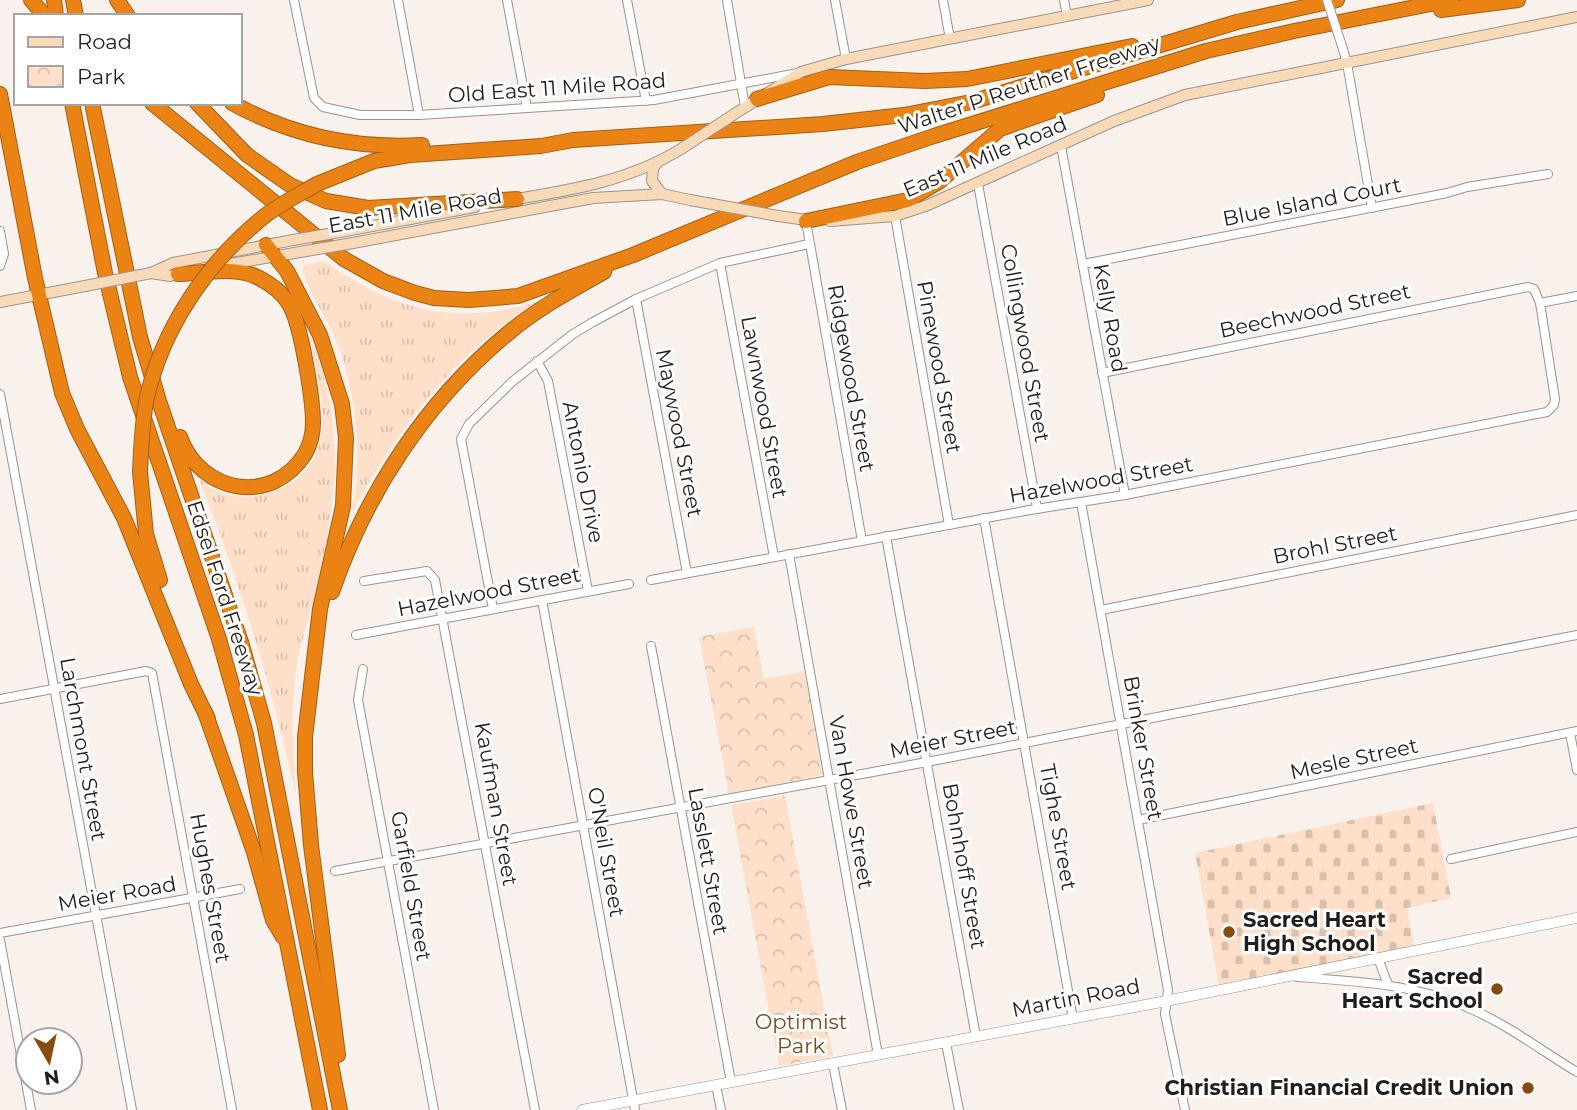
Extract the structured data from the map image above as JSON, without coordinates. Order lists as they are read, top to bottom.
{
  "streets": {
    "highway": ["Walter P Reuther Freeway", "Edsel Ford Freeway"],
    "main road": ["East 11 Mile Road"],
    "street": [
      "Old East 11 Mile Road",
      "Blue Island Court",
      "Beechwood Street",
      "Kelly Road",
      "Collingwood Street",
      "Pinewood Street",
      "Ridgewood Street",
      "Lawnwood Street",
      "Maywood Street",
      "Antonio Drive",
      "Hazelwood Street",
      "Brohl Street",
      "Meier Street",
      "Brinker Street",
      "Larchmont Street",
      "Mesle Street",
      "Van Howe Street",
      "Kaufman Street",
      "Tighe Street",
      "O'Neil Street",
      "Lasslett Street",
      "Bohnhoff Street",
      "Garfield Street",
      "Hughes Street",
      "Meier Road",
      "Martin Road"
    ]
  },
  "crossings": [
    ["Old East 11 Mile Road", "East 11 Mile Road"],
    ["East 11 Mile Road", "Kelly Road"],
    ["East 11 Mile Road", "Collingwood Street"],
    ["East 11 Mile Road", "Pinewood Street"],
    ["East 11 Mile Road", "Ridgewood Street"],
    ["Blue Island Court", "Kelly Road"],
    ["Beechwood Street", "Kelly Road"],
    ["Beechwood Street", "Hazelwood Street"],
    ["Kelly Road", "Hazelwood Street"],
    ["Collingwood Street", "Hazelwood Street"],
    ["Pinewood Street", "Hazelwood Street"],
    ["Ridgewood Street", "Hazelwood Street"],
    ["Lawnwood Street", "Hazelwood Street"],
    ["Maywood Street", "Hazelwood Street"],
    ["Antonio Drive", "Hazelwood Street"],
    ["Hazelwood Street", "Brinker Street"],
    ["Hazelwood Street", "Van Howe Street"],
    ["Hazelwood Street", "Kaufman Street"],
    ["Hazelwood Street", "Tighe Street"],
    ["Hazelwood Street", "O'Neil Street"],
    ["Hazelwood Street", "Bohnhoff Street"],
    ["Brohl Street", "Brinker Street"],
    ["Meier Street", "Brinker Street"],
    ["Meier Street", "Van Howe Street"],
    ["Meier Street", "Kaufman Street"],
    ["Meier Street", "Tighe Street"],
    ["Meier Street", "O'Neil Street"],
    ["Meier Street", "Lasslett Street"],
    ["Meier Street", "Bohnhoff Street"],
    ["Meier Street", "Garfield Street"],
    ["Brinker Street", "Mesle Street"],
    ["Brinker Street", "Martin Road"],
    ["Larchmont Street", "Hughes Street"],
    ["Larchmont Street", "Meier Road"],
    ["Van Howe Street", "Martin Road"],
    ["Tighe Street", "Martin Road"],
    ["O'Neil Street", "Martin Road"],
    ["Lasslett Street", "Martin Road"],
    ["Bohnhoff Street", "Martin Road"],
    ["Hughes Street", "Meier Road"]
  ],
  "parks": ["Optimist Park"],
  "places": ["Sacred Heart High School", "Sacred Heart School", "Christian Financial Credit Union"],
  "legend": ["Road", "Park"],
  "north": "bottom"
}
